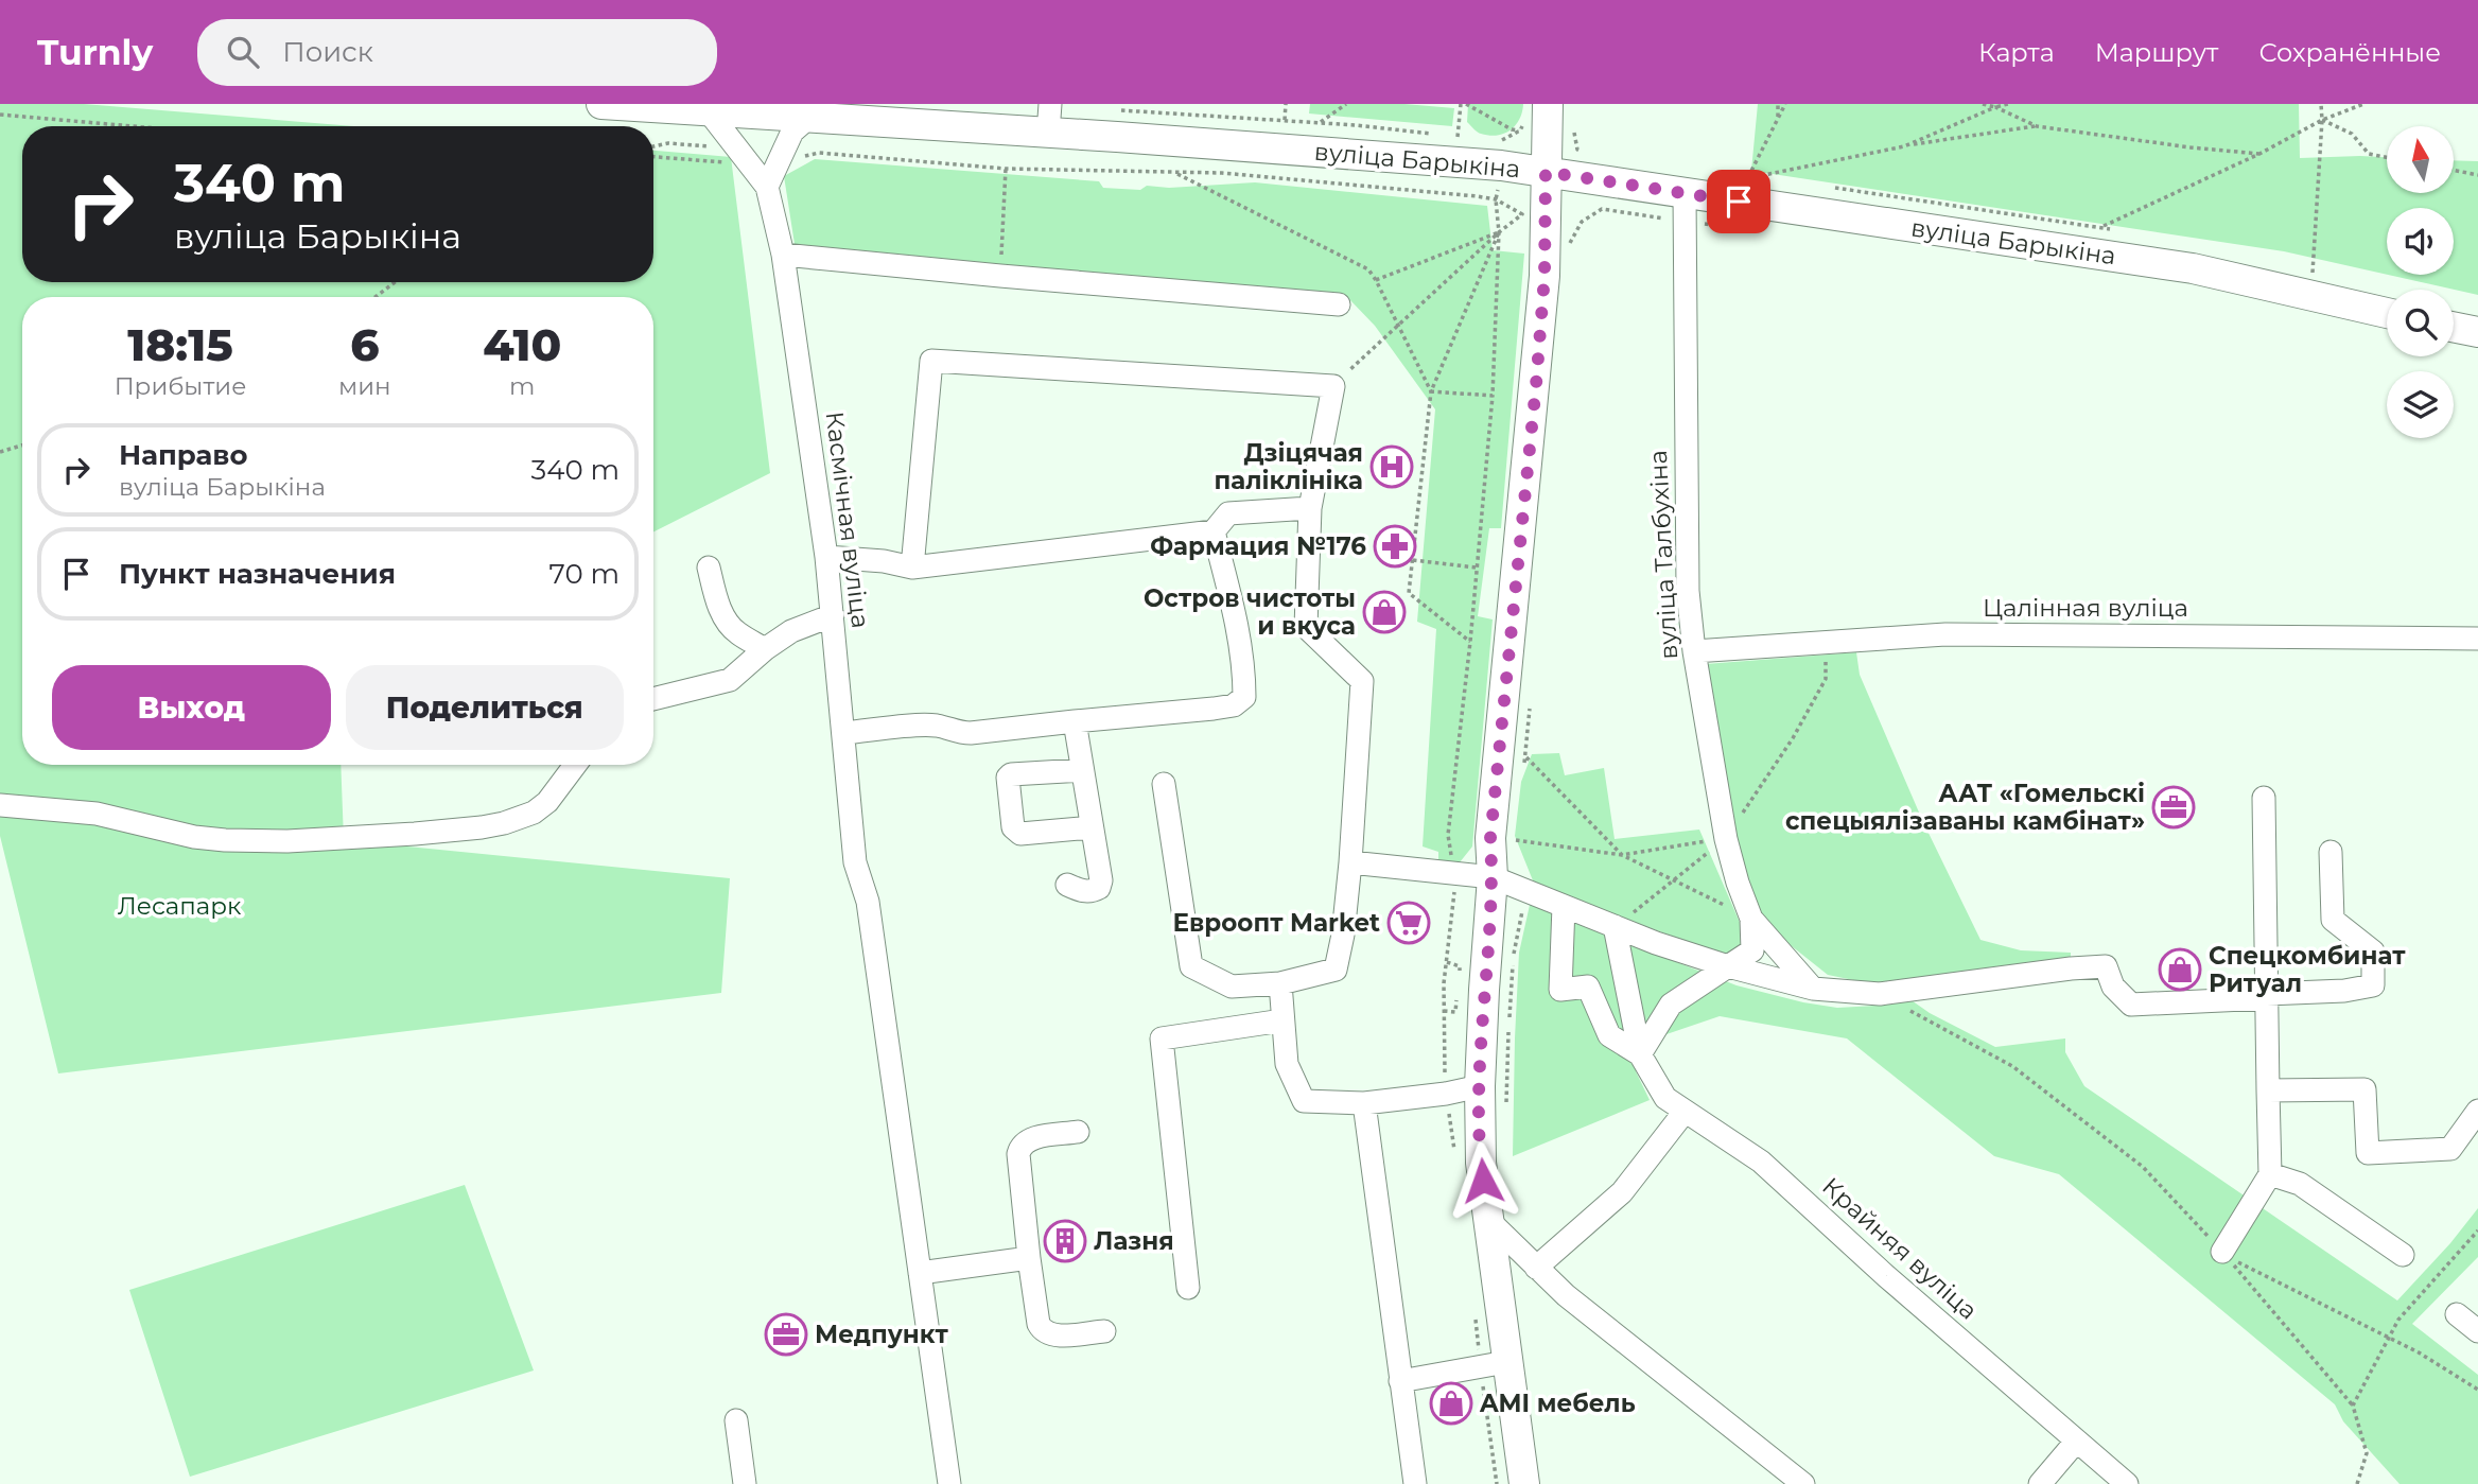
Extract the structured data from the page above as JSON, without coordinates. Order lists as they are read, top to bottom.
{
  "streets": {
    "main road": ["вуліца Барыкіна"],
    "street": [
      "Касмічная вуліца",
      "вуліца Талбухіна",
      "Цалінная вуліца",
      "Крайняя вуліца"
    ]
  },
  "crossings": [
    ["вуліца Барыкіна", "Касмічная вуліца"],
    ["вуліца Барыкіна", "вуліца Талбухіна"],
    ["вуліца Талбухіна", "Цалінная вуліца"]
  ],
  "parks": ["Лесапарк"],
  "places": {
    "hospital": ["Дзіцячая паліклініка"],
    "pharmacy": ["Фармация №176"],
    "shop": ["Остров чистоты и вкуса", "Спецкомбинат Ритуал", "AMI мебель"],
    "office": ["ААТ «Гомельскі спецыялізаваны камбінат»", "Медпункт"],
    "supermarket": ["Евроопт Market"],
    "building": ["Лазня"]
  },
  "north": "top",
  "page": {
    "header": "Turnly",
    "search": "Поиск",
    "nav": ["Карта", "Маршрут", "Сохранённые"],
    "turn": ["340 m", "вуліца Барыкіна"],
    "eta": [
      "18:15",
      "Прибытие",
      "6",
      "мин",
      "410",
      "m"
    ],
    "list": [
      {
        "name": "Направо",
        "note": "вуліца Барыкіна",
        "value": "340 m"
      },
      {
        "name": "Пункт назначения",
        "value": "70 m"
      }
    ],
    "buttons": ["Выход", "Поделиться"]
  }
}
